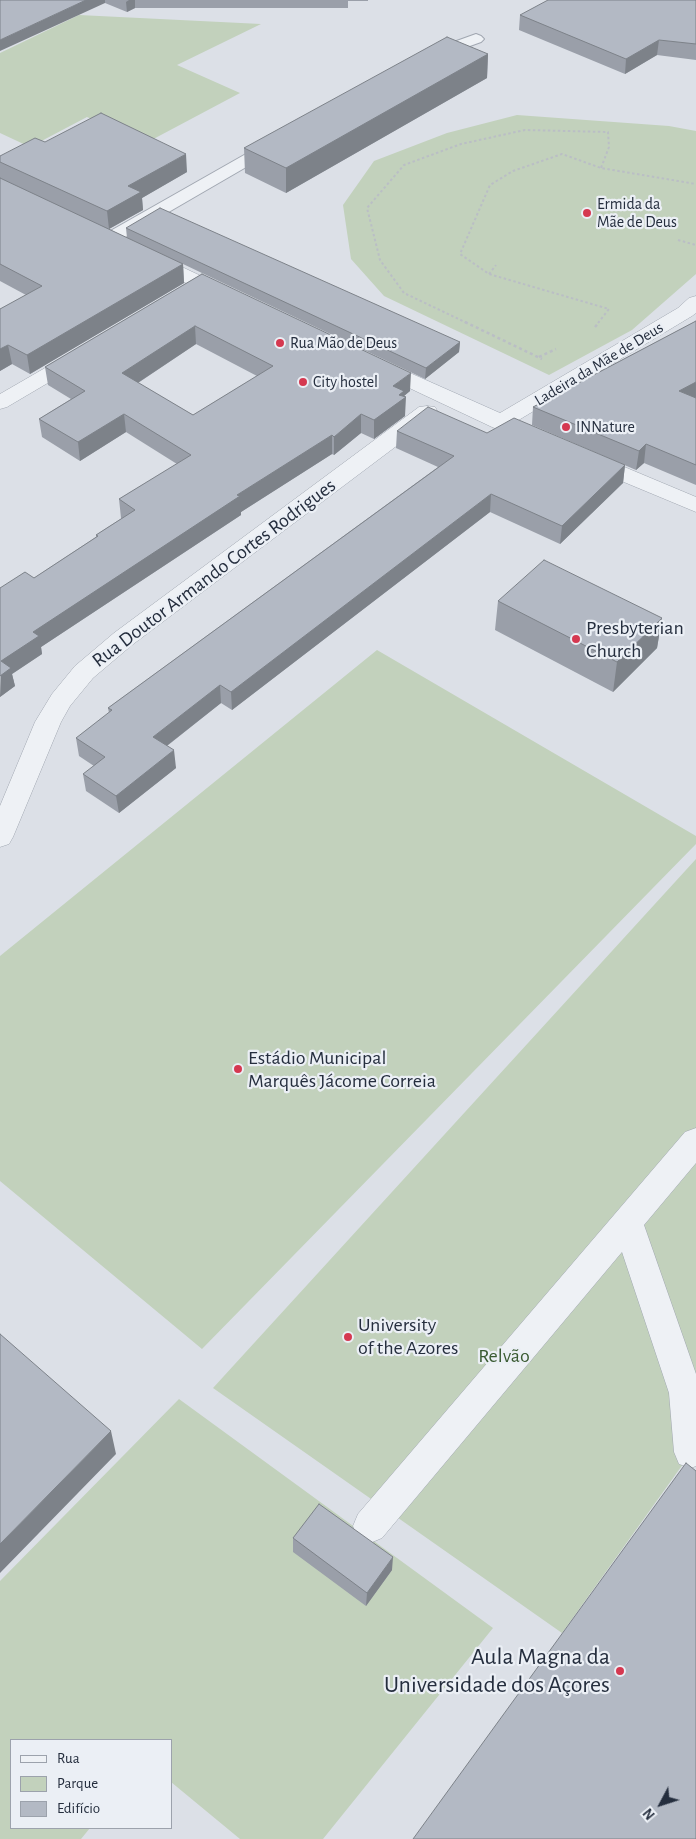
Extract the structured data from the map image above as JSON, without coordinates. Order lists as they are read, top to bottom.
{
  "streets": {
    "street": ["Ladeira da Mãe de Deus", "Rua Doutor Armando Cortes Rodrigues"]
  },
  "parks": ["Relvão"],
  "places": [
    "Ermida da Mãe de Deus",
    "Rua Mão de Deus",
    "City hostel",
    "INNature",
    "Presbyterian Church",
    "Estádio Municipal Marquês Jácome Correia",
    "University of the Azores",
    "Aula Magna da Universidade dos Açores"
  ],
  "legend": ["Rua", "Parque", "Edifício"],
  "north": "bottom left"
}
